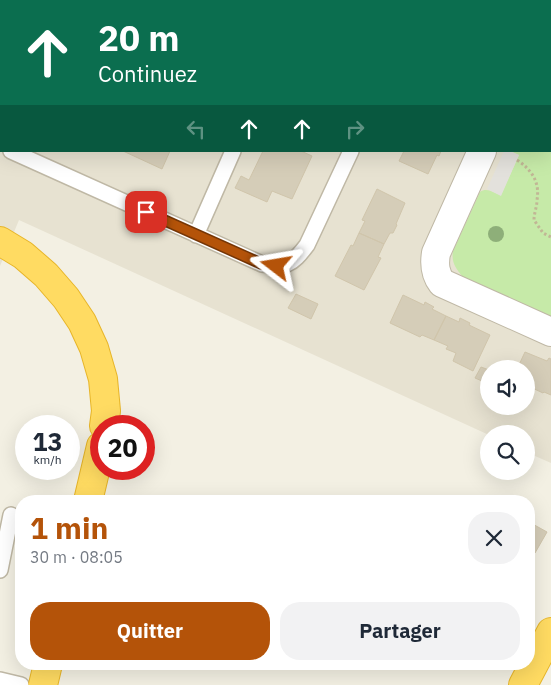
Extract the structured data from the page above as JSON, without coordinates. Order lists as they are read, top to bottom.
{
  "page": {
    "turn": ["20 m", "Continuez"],
    "speed": "13 km/h",
    "limit": "20",
    "heading": ["1 min", "30 m · 08:05"],
    "buttons": ["Quitter", "Partager"]
  }
}
